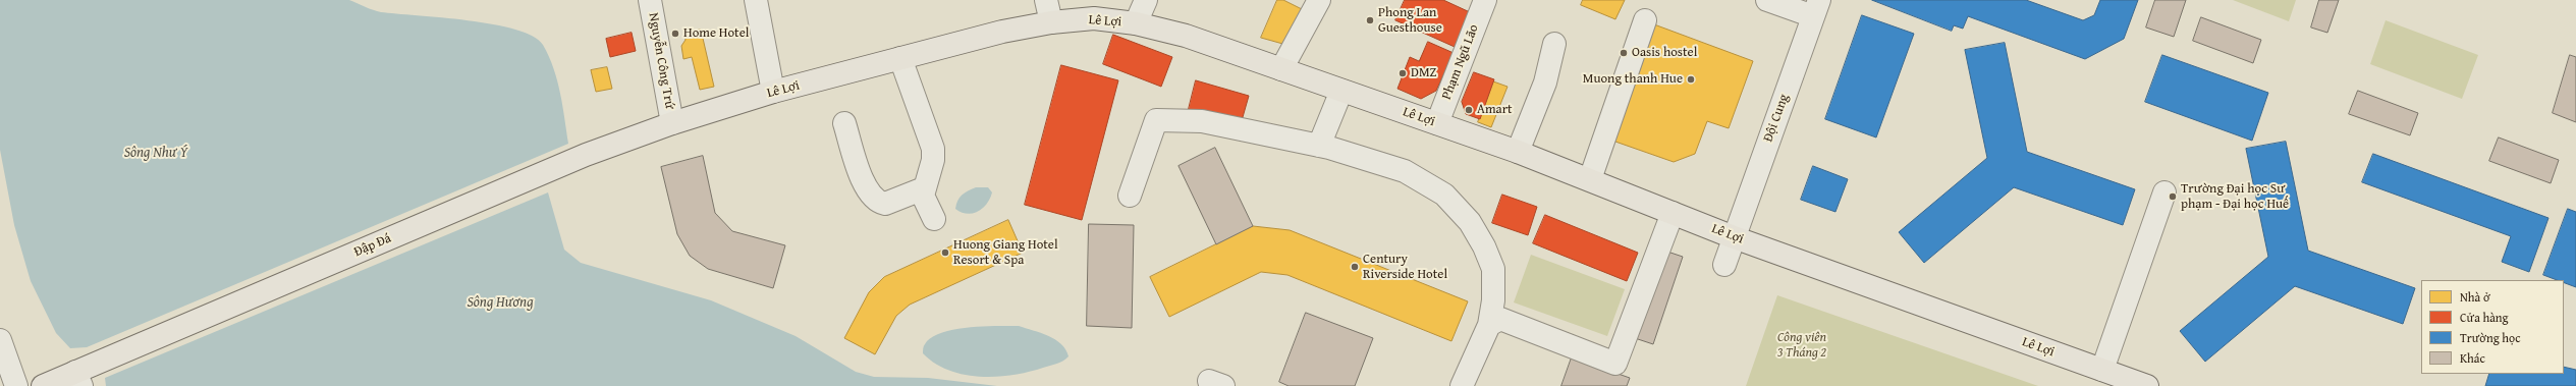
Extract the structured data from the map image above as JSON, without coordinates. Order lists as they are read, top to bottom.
{
  "streets": {
    "main road": ["Lê Lợi", "Đập Đá"],
    "street": ["Nguyễn Công Trứ", "Phạm Ngũ Lão", "Đội Cung"]
  },
  "crossings": [
    ["Lê Lợi", "Nguyễn Công Trứ"],
    ["Lê Lợi", "Phạm Ngũ Lão"],
    ["Lê Lợi", "Đội Cung"],
    ["Lê Lợi", "Đập Đá"],
    ["Nguyễn Công Trứ", "Đập Đá"]
  ],
  "water": ["Sông Như Ý", "Sông Hương"],
  "parks": ["Công viên 3 Tháng 2"],
  "places": [
    "Phong Lan Guesthouse",
    "Home Hotel",
    "Oasis hostel",
    "DMZ",
    "Muong thanh Hue",
    "Amart",
    "Trường Đại học Sư phạm - Đại học Huế",
    "Huong Giang Hotel Resort & Spa",
    "Century Riverside Hotel"
  ],
  "legend": [
    "Nhà ở",
    "Cửa hàng",
    "Trường học",
    "Khác"
  ]
}
